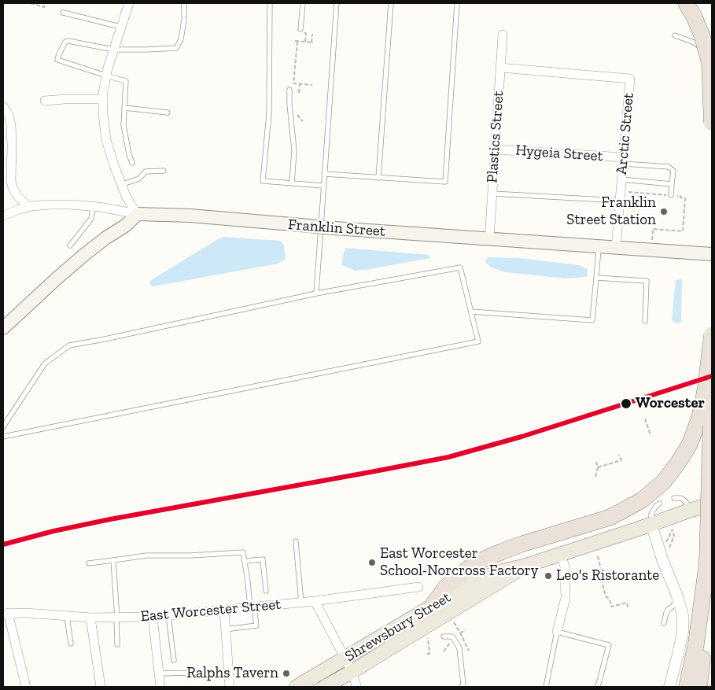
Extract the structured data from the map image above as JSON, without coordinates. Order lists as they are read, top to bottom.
{
  "streets": {
    "main road": ["Franklin Street", "Shrewsbury Street"],
    "street": [
      "Arctic Street",
      "Plastics Street",
      "Hygeia Street",
      "East Worcester Street"
    ]
  },
  "crossings": [
    ["Arctic Street", "Plastics Street"],
    ["Arctic Street", "Hygeia Street"],
    ["Arctic Street", "Franklin Street"],
    ["Plastics Street", "Hygeia Street"],
    ["Plastics Street", "Franklin Street"]
  ],
  "places": [
    "Franklin Street Station",
    "Worcester",
    "East Worcester School-Norcross Factory",
    "Leo's Ristorante",
    "Ralphs Tavern"
  ]
}
